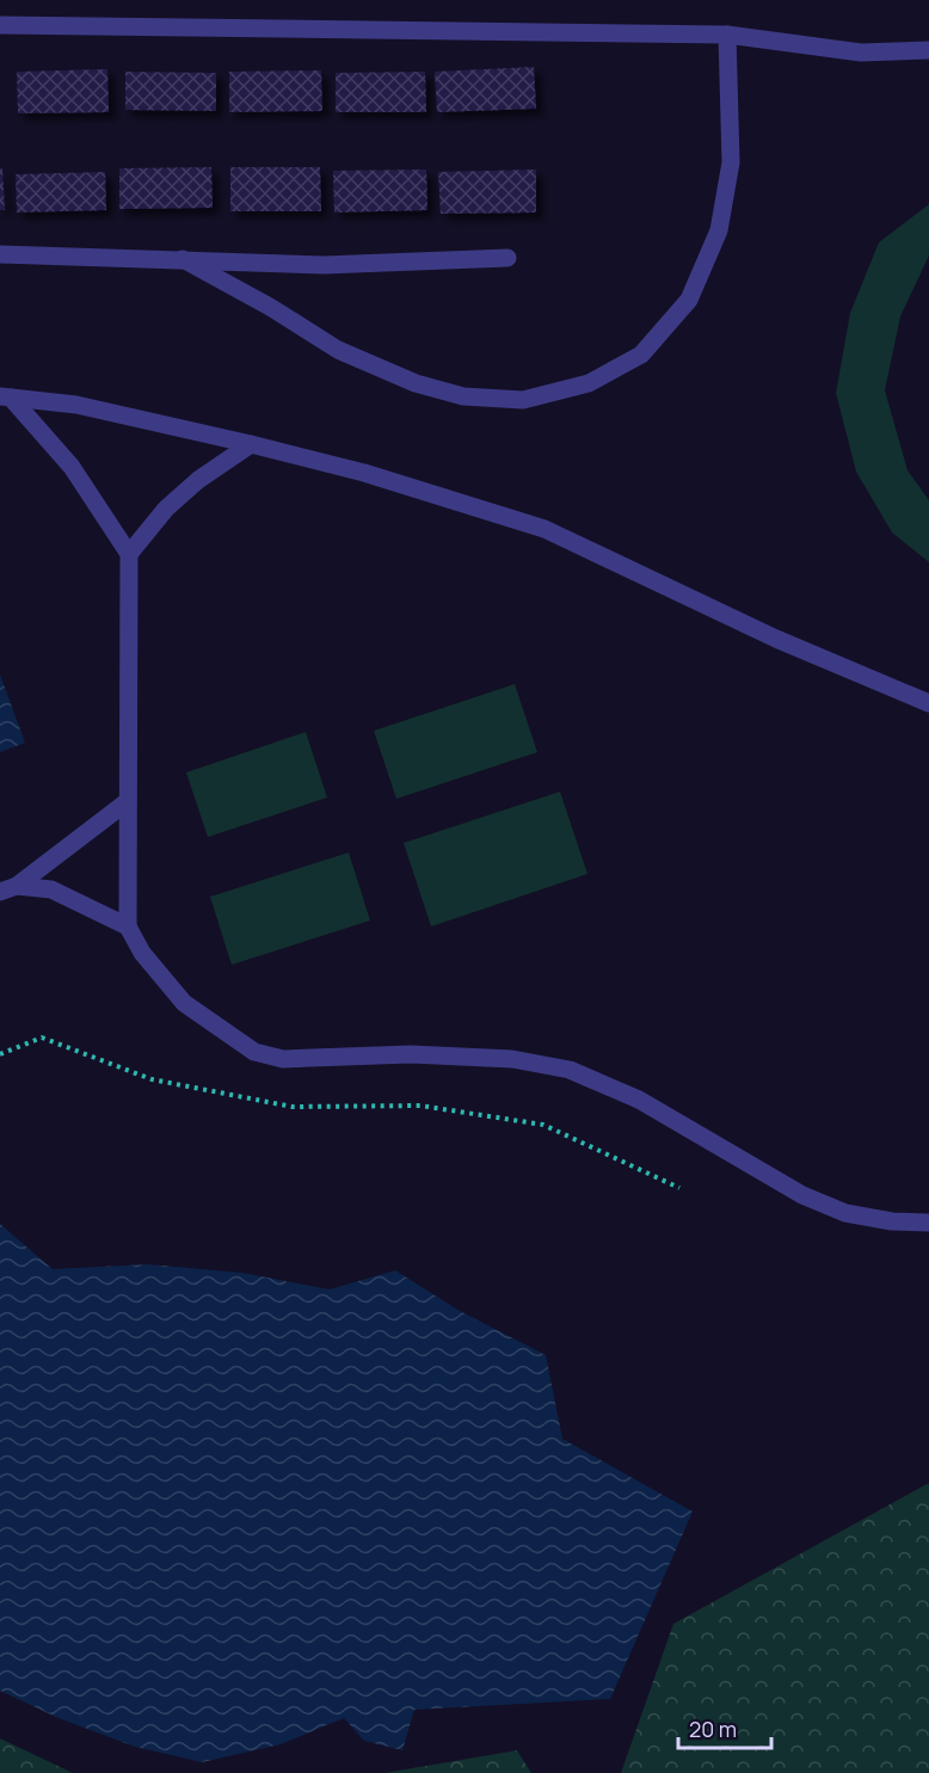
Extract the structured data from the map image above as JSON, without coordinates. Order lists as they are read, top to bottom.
{
  "scale_bar": "20 m"
}
